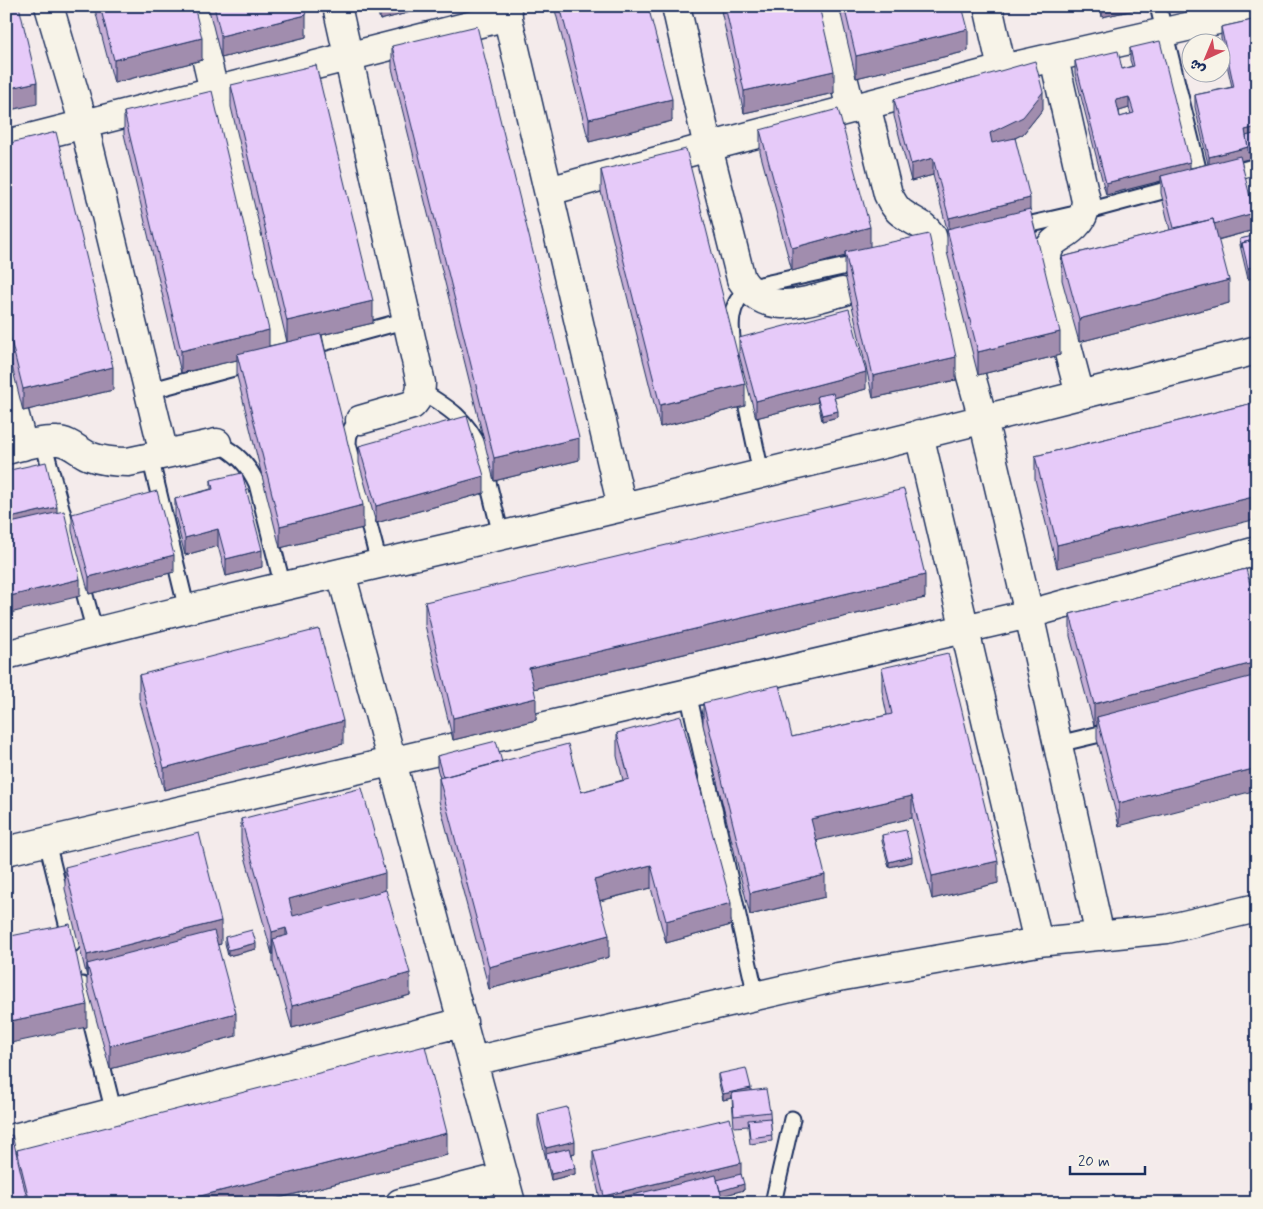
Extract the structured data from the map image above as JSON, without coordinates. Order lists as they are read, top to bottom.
{
  "scale_bar": "20 m",
  "north": "bottom left"
}
